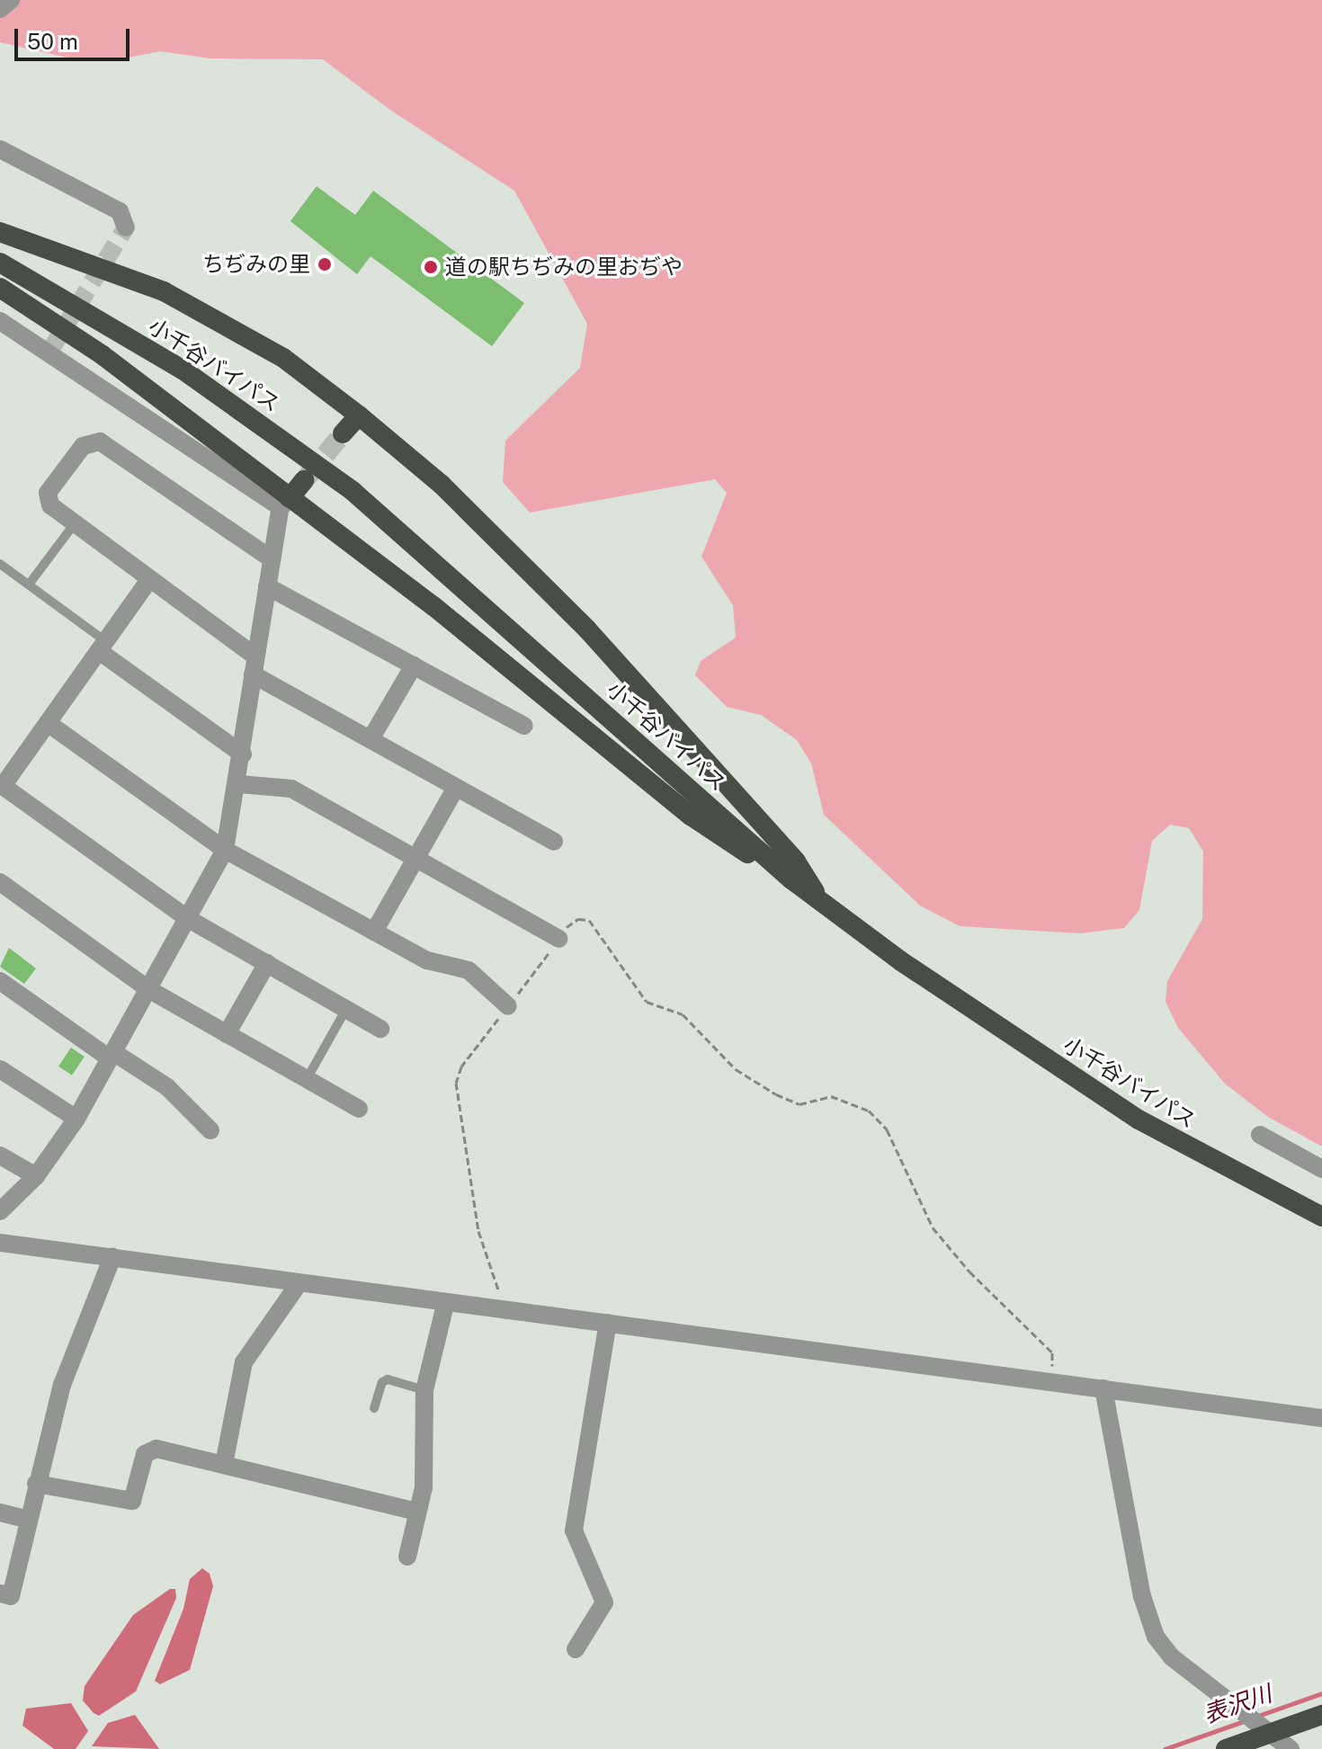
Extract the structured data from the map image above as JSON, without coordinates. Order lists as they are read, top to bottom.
{
  "streets": {
    "highway": ["小千谷バイパス"]
  },
  "water": ["表沢川"],
  "places": ["ちぢみの里", "道の駅ちぢみの里おぢや"],
  "scale_bar": "50 m"
}
